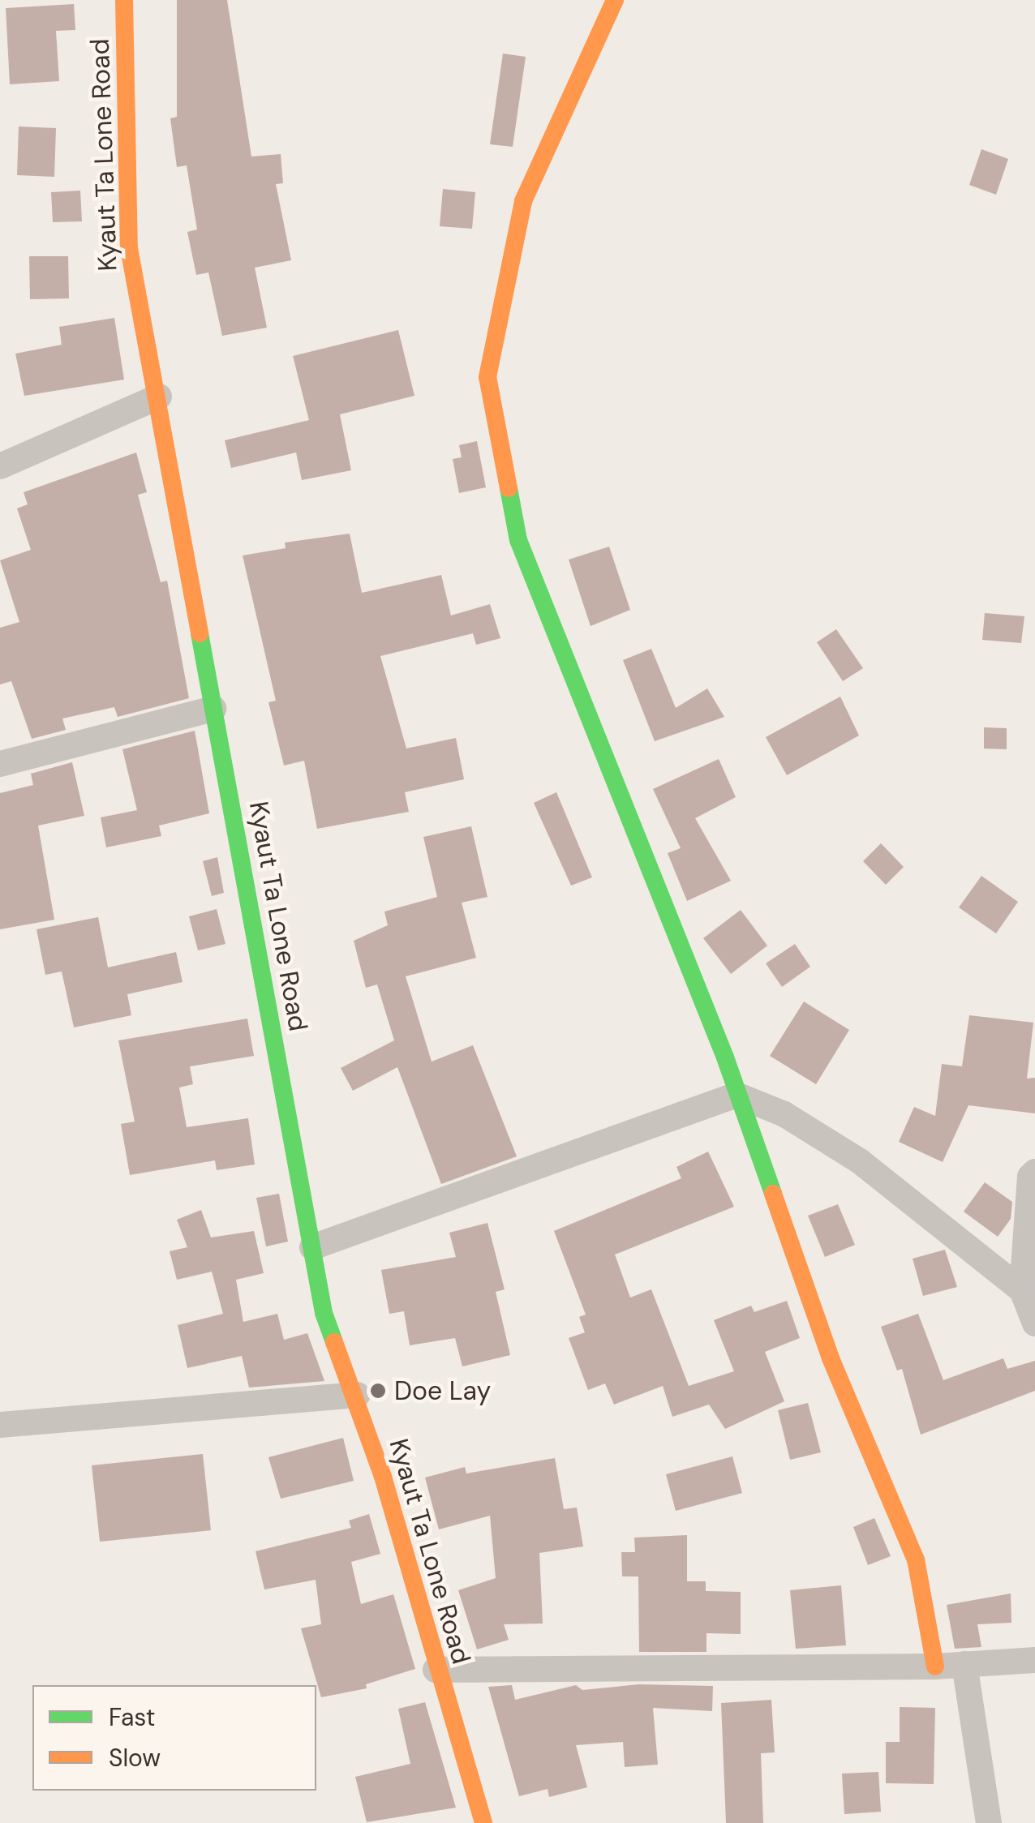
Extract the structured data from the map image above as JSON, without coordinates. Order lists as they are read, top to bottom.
{
  "streets": {
    "main road": ["Kyaut Ta Lone Road"]
  },
  "places": ["Doe Lay"],
  "legend": ["Fast", "Slow"]
}
